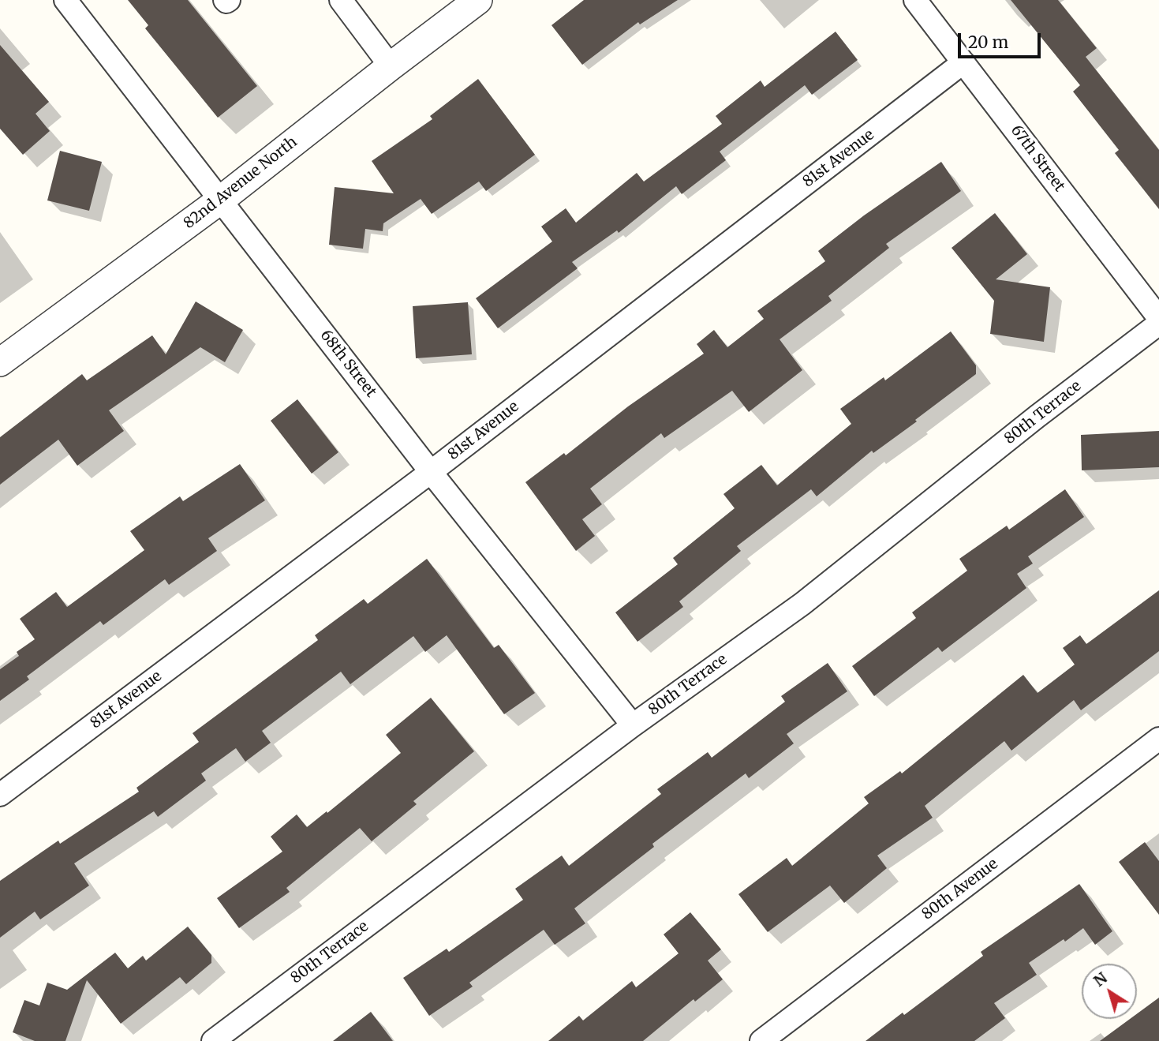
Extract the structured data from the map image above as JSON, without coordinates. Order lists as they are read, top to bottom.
{
  "streets": {
    "street": [
      "81st Avenue",
      "67th Street",
      "82nd Avenue North",
      "68th Street",
      "80th Terrace",
      "80th Avenue"
    ]
  },
  "crossings": [
    ["81st Avenue", "67th Street"],
    ["81st Avenue", "68th Street"],
    ["82nd Avenue North", "68th Street"],
    ["68th Street", "80th Terrace"]
  ],
  "scale_bar": "20 m",
  "north": "top left"
}
